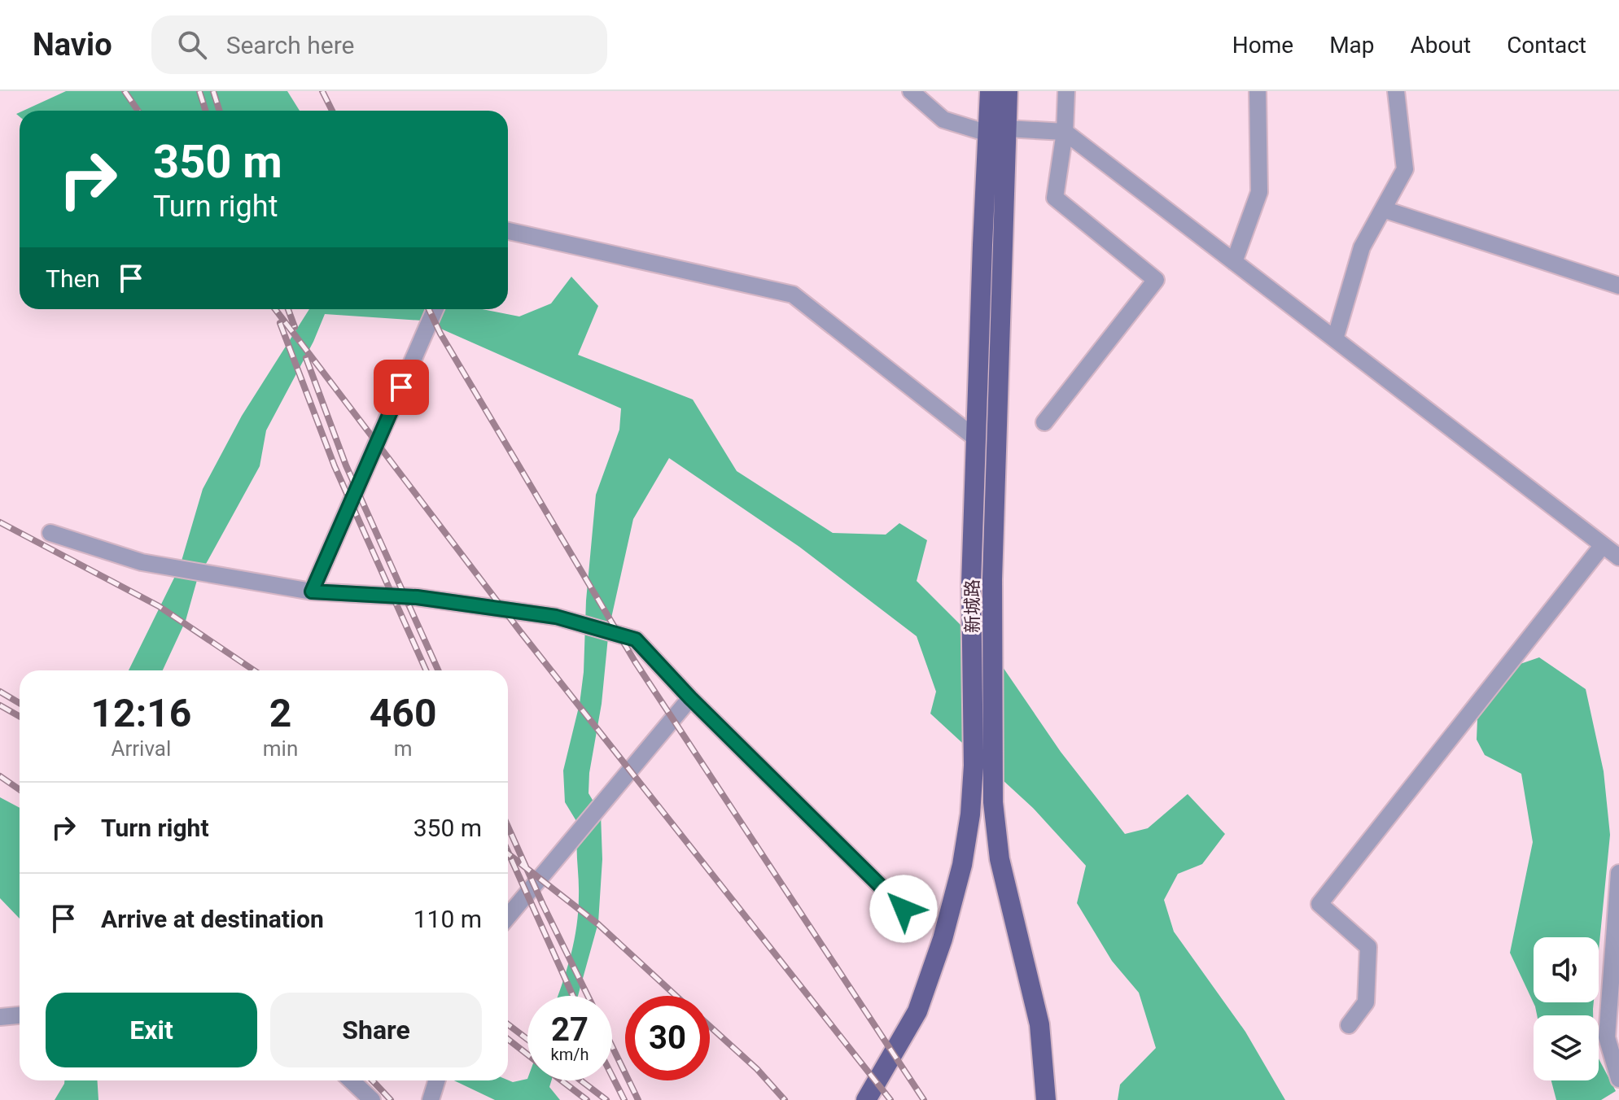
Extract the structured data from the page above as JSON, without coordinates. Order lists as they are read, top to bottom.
{
  "streets": {
    "main road": ["新城路"]
  },
  "page": {
    "header": "Navio",
    "search": "Search here",
    "nav": [
      "Home",
      "Map",
      "About",
      "Contact"
    ],
    "turn": ["350 m", "Turn right"],
    "then": "Then",
    "eta": [
      "12:16",
      "Arrival",
      "2",
      "min",
      "460",
      "m"
    ],
    "list": [
      {
        "name": "Turn right",
        "value": "350 m"
      },
      {
        "name": "Arrive at destination",
        "value": "110 m"
      }
    ],
    "buttons": ["Exit", "Share"],
    "speed": "27 km/h",
    "limit": "30"
  }
}
